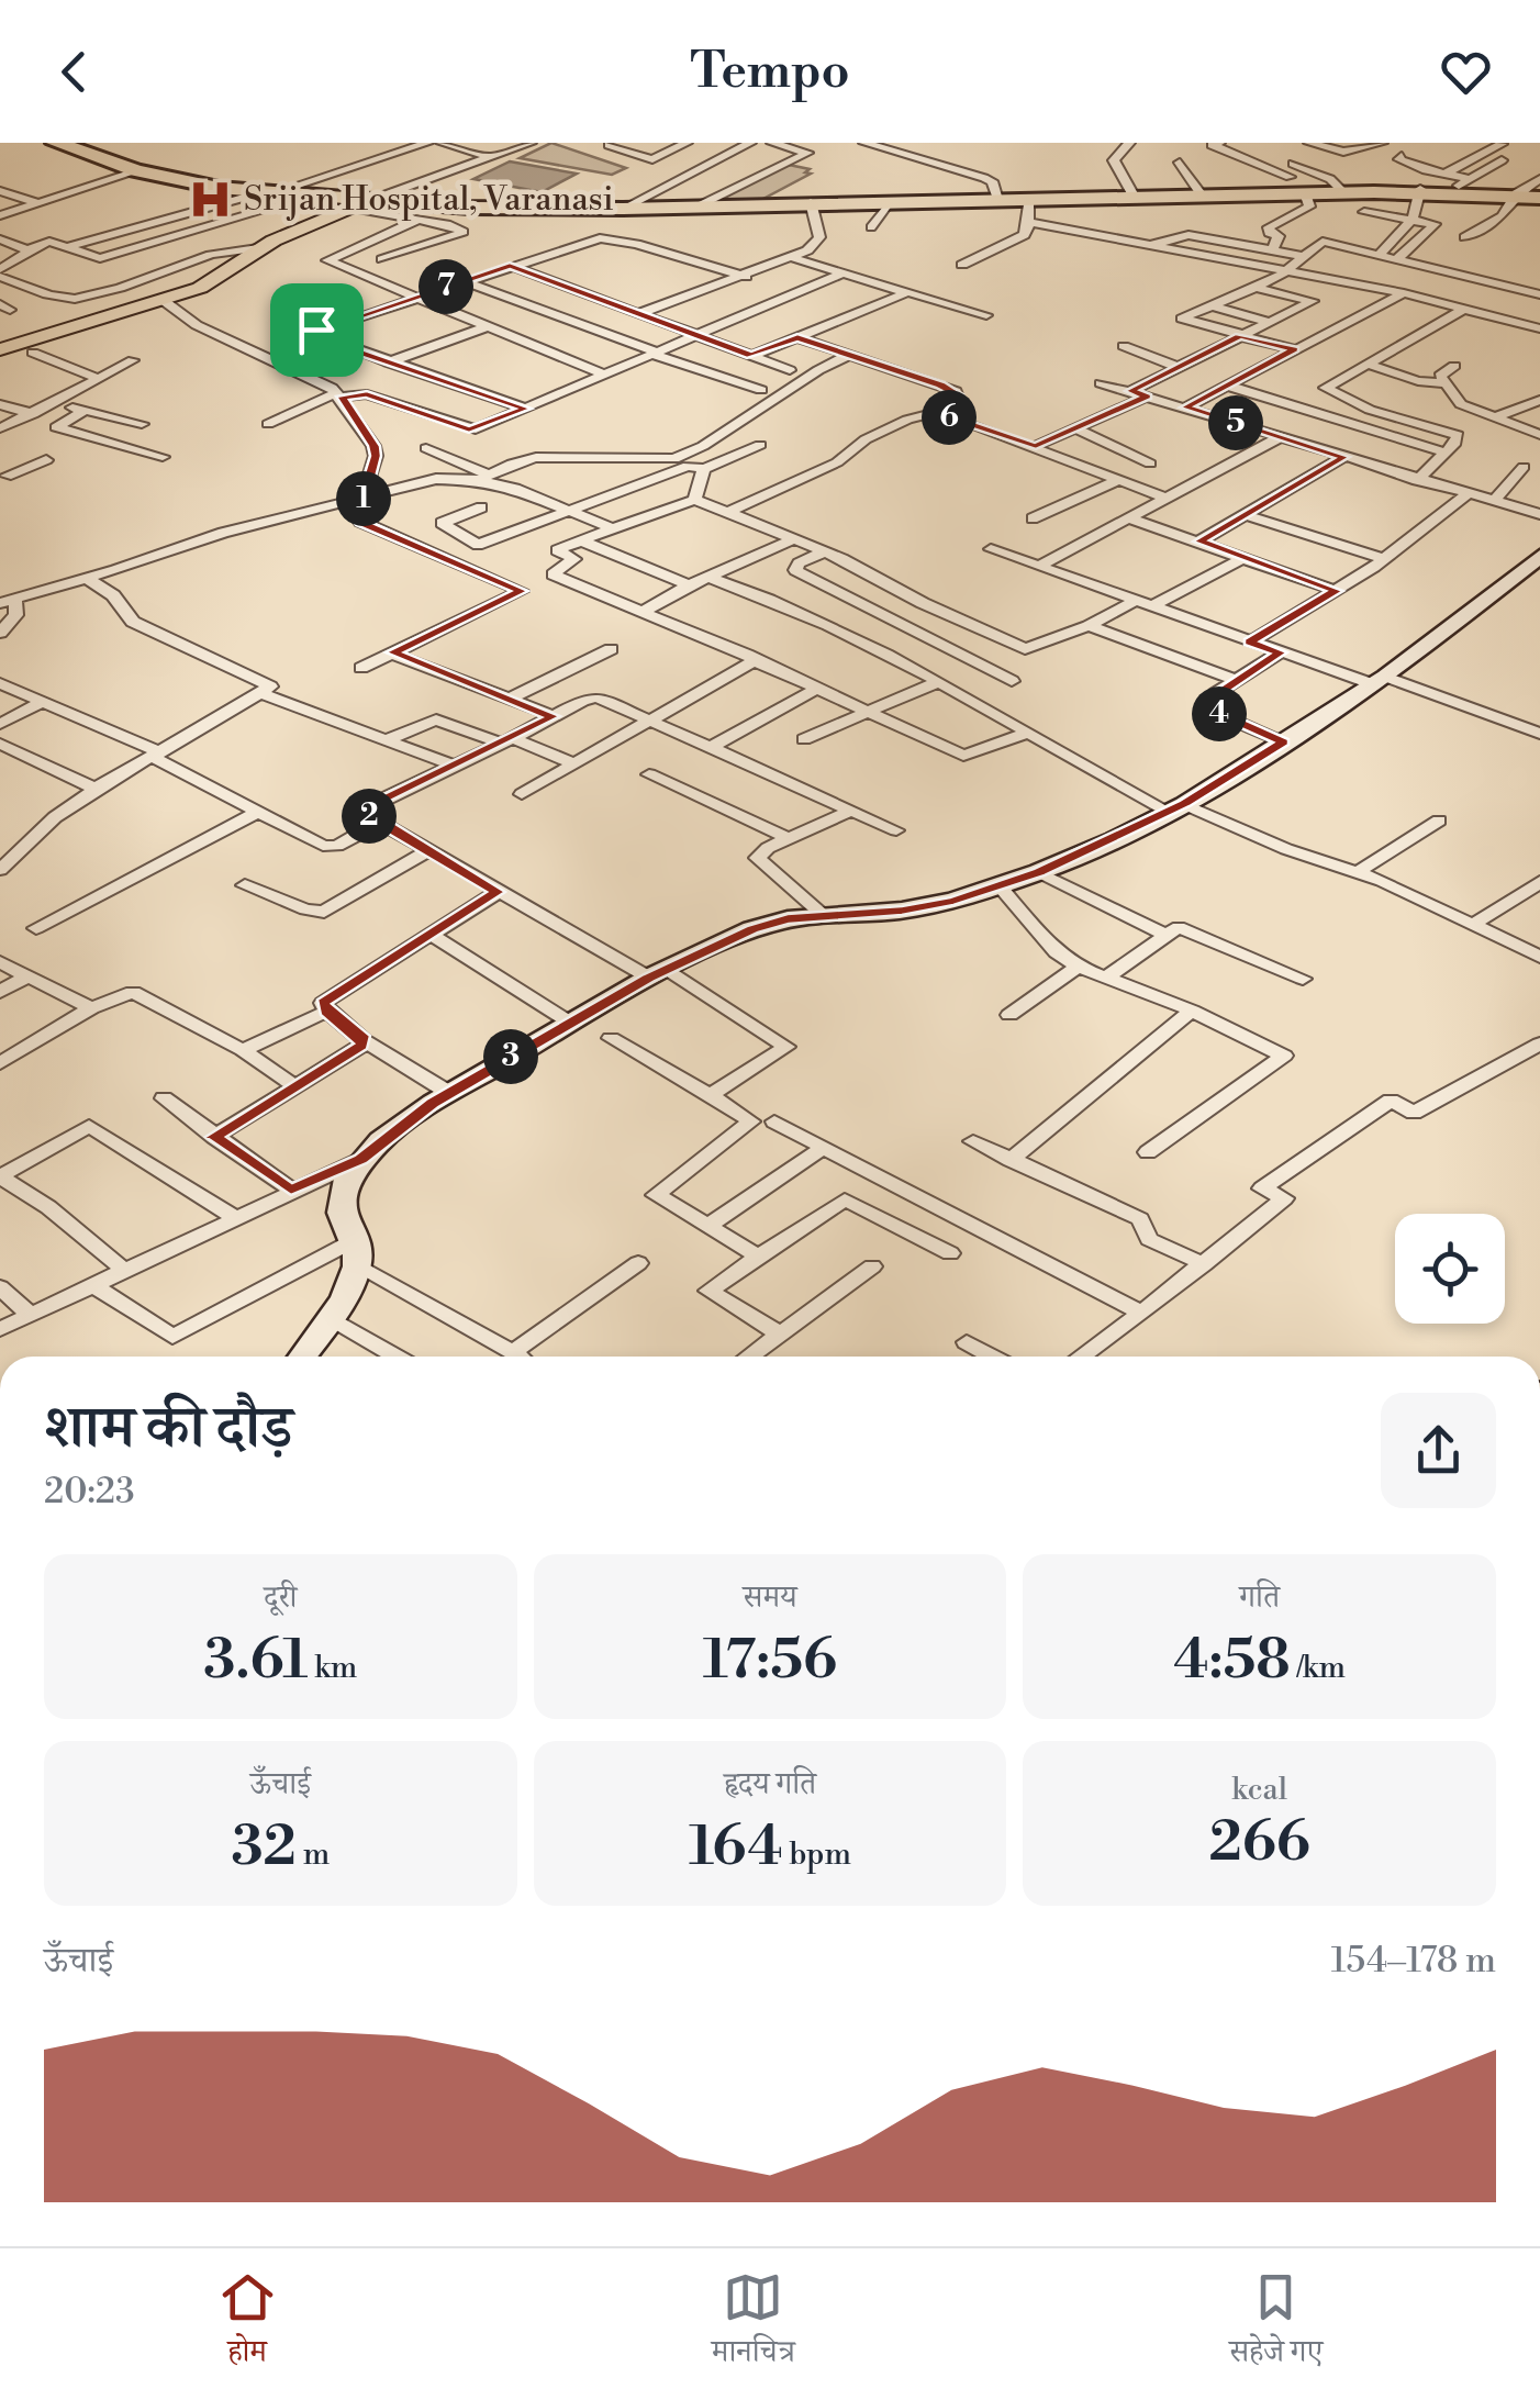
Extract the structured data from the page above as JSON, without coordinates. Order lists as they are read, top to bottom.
{
  "places": {
    "hospital": ["Srijan Hospital, Varanasi"]
  },
  "page": {
    "header": "Tempo",
    "pins": [
      "7",
      "6",
      "5",
      "1",
      "4",
      "2",
      "3"
    ],
    "heading": ["शाम की दौड़", "20:23"],
    "stats": [
      ["दूरी", "3.61 km"],
      ["समय", "17:56"],
      ["गति", "4:58 /km"],
      ["ऊँचाई", "32 m"],
      ["हृदय गति", "164 bpm"],
      ["kcal", "266"]
    ],
    "chart": ["ऊँचाई", "154–178 m"],
    "tabs": ["होम", "मानचित्र", "सहेजे गए"]
  }
}
